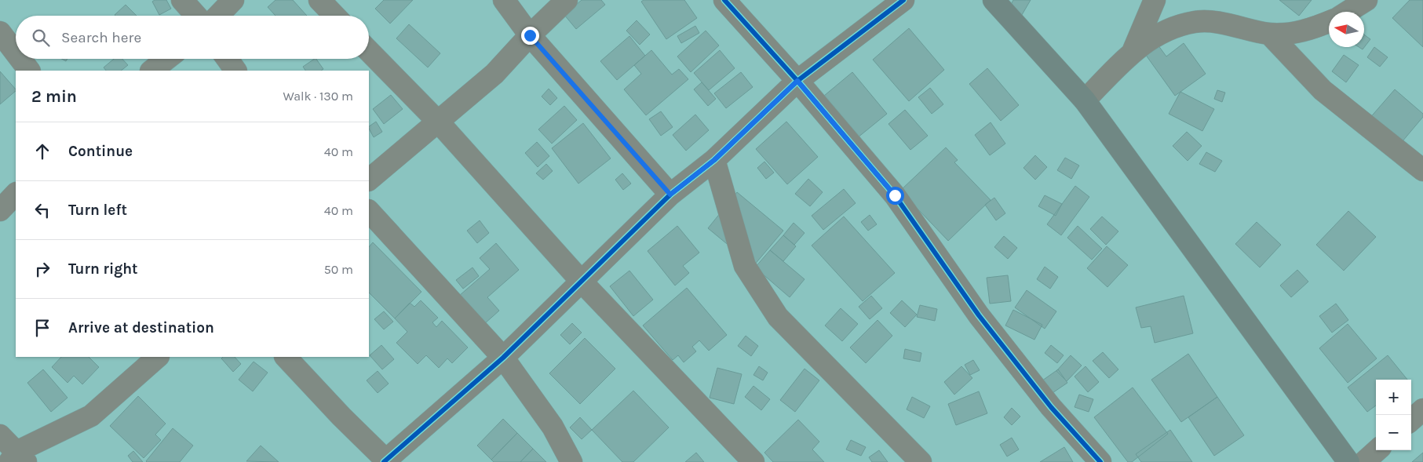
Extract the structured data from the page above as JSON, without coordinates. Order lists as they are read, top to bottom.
{
  "north": "left",
  "page": {
    "search": "Search here",
    "heading": ["2 min", "Walk · 130 m"],
    "list": [
      ["Continue", "40 m"],
      ["Turn left", "40 m"],
      ["Turn right", "50 m"],
      "Arrive at destination"
    ],
    "map_buttons": ["+", "−"]
  }
}
